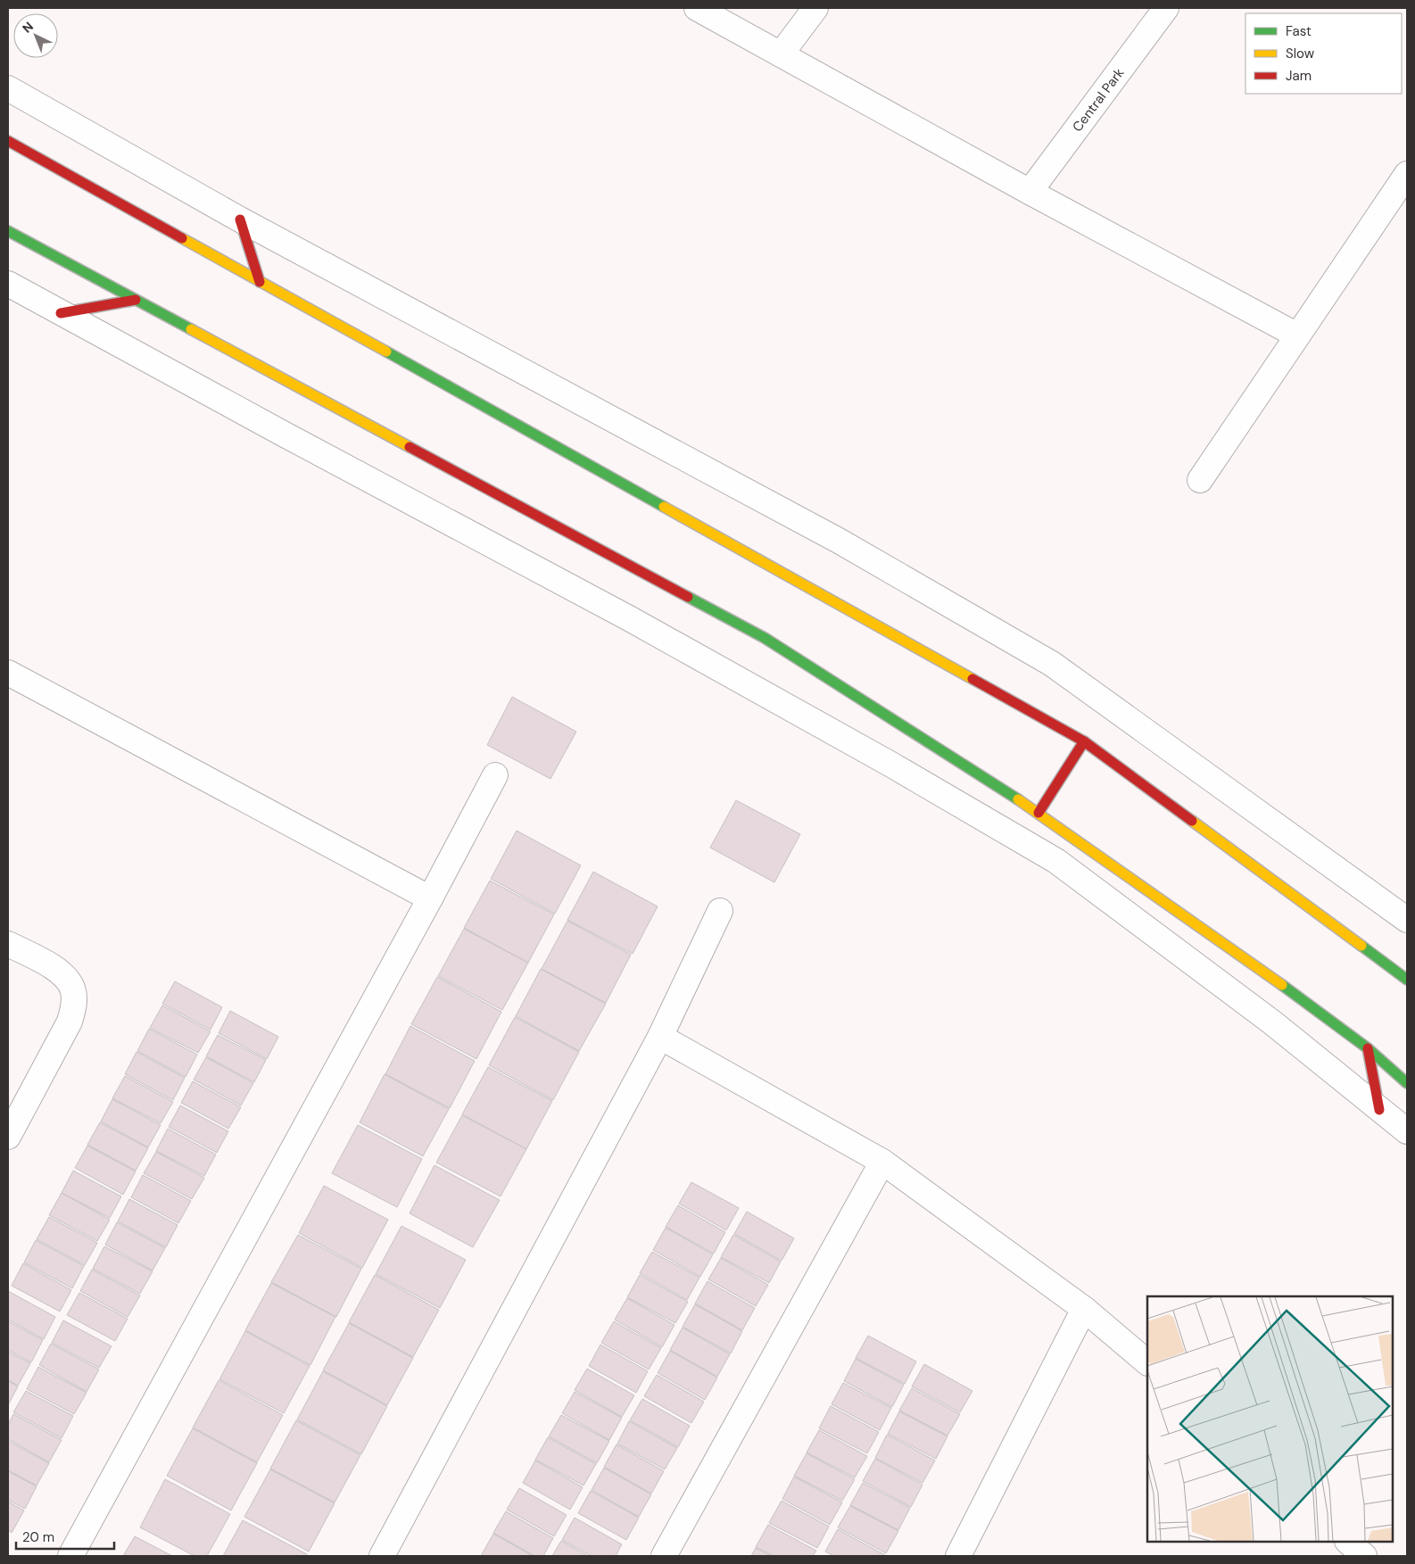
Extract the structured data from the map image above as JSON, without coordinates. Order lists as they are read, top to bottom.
{
  "streets": {
    "street": ["Central Park"]
  },
  "legend": ["Fast", "Slow", "Jam"],
  "scale_bar": "20 m",
  "north": "top left"
}
